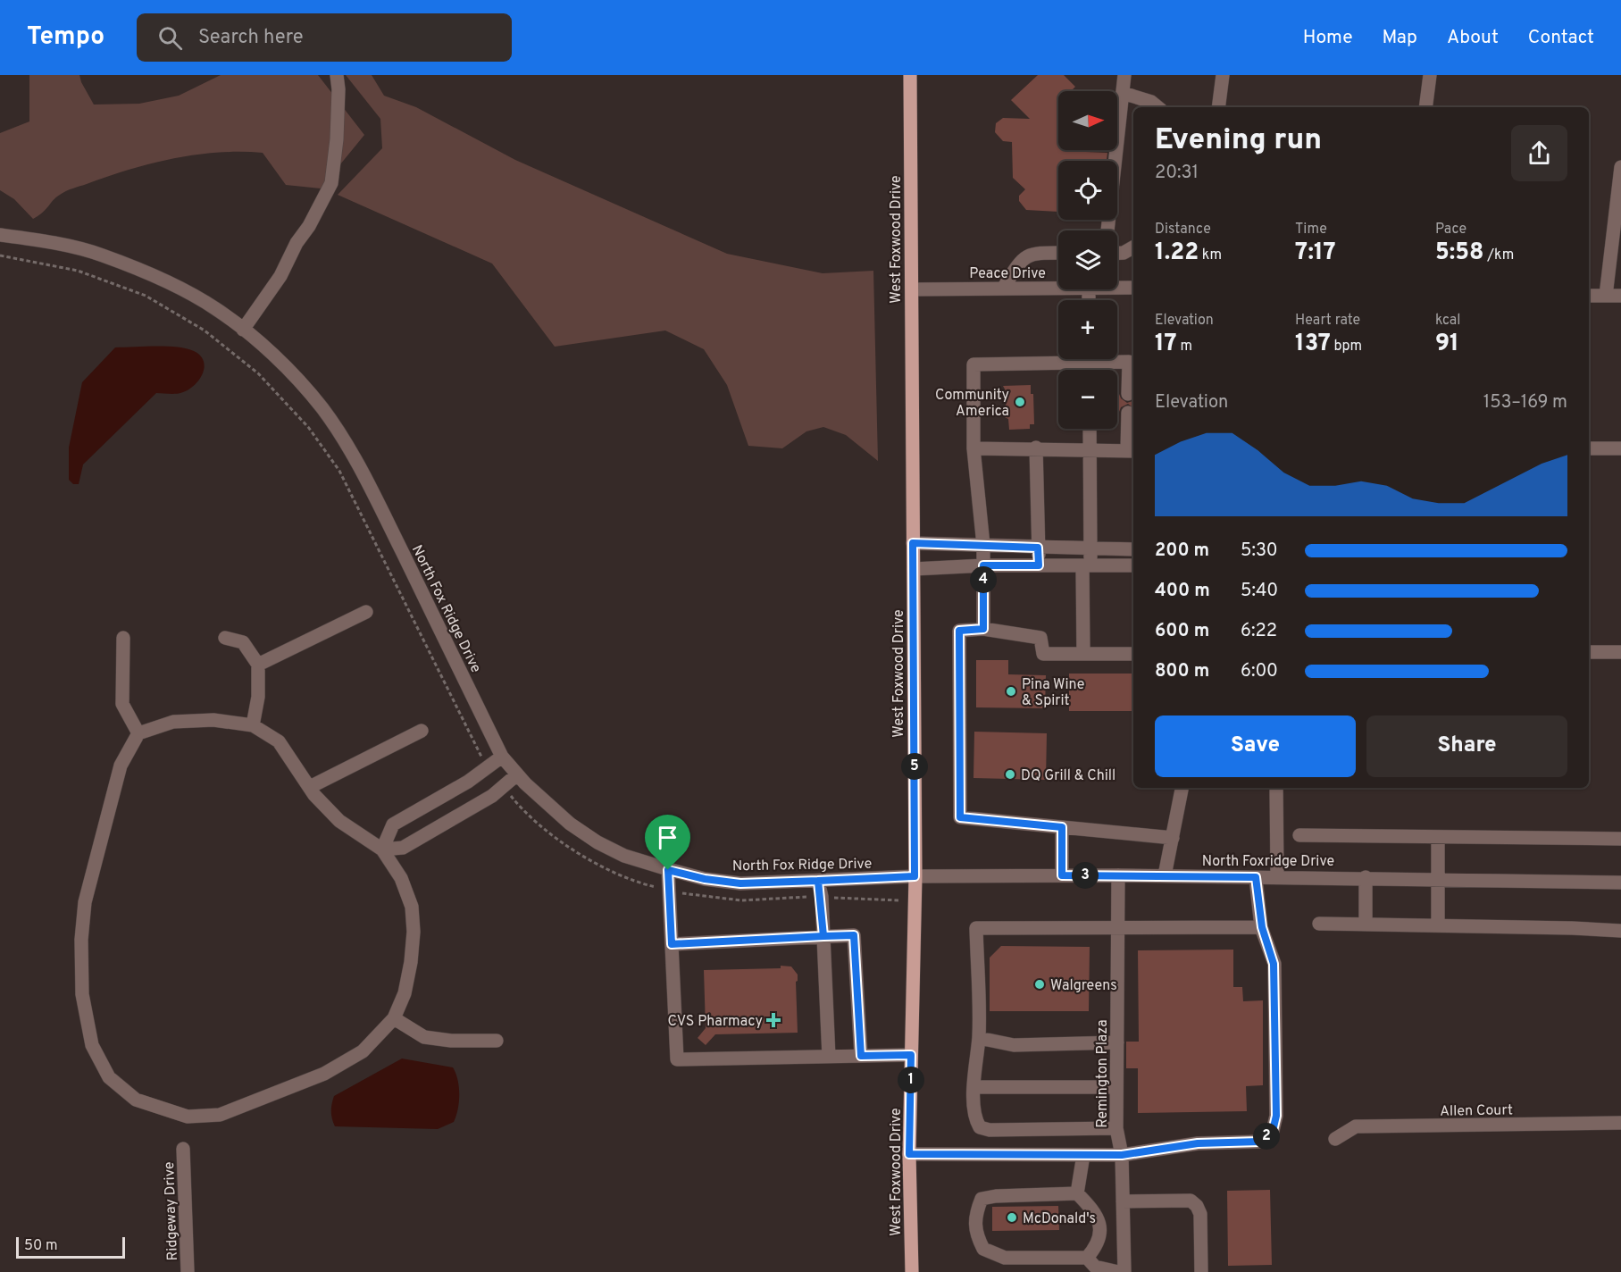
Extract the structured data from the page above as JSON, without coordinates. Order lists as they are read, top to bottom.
{
  "streets": {
    "main road": ["West Foxwood Drive"],
    "street": [
      "Peace Drive",
      "North Fox Ridge Drive",
      "North Foxridge Drive",
      "Remington Plaza",
      "Allen Court",
      "Ridgeway Drive"
    ]
  },
  "crossings": [
    ["West Foxwood Drive", "Peace Drive"],
    ["West Foxwood Drive", "North Fox Ridge Drive"],
    ["West Foxwood Drive", "North Foxridge Drive"],
    ["North Fox Ridge Drive", "North Foxridge Drive"],
    ["North Foxridge Drive", "Remington Plaza"]
  ],
  "places": {
    "other": [
      "Community America",
      "Pina Wine & Spirit",
      "DQ Grill & Chill",
      "Walgreens",
      "McDonald's"
    ],
    "health": ["CVS Pharmacy"]
  },
  "scale_bar": "50 m",
  "north": "right",
  "page": {
    "header": "Tempo",
    "search": "Search here",
    "nav": [
      "Home",
      "Map",
      "About",
      "Contact"
    ],
    "map_buttons": ["+", "−"],
    "heading": ["Evening run", "20:31"],
    "stats": [
      ["Distance", "1.22 km"],
      ["Time", "7:17"],
      ["Pace", "5:58 /km"],
      ["Elevation", "17 m"],
      ["Heart rate", "137 bpm"],
      ["kcal", "91"]
    ],
    "chart": ["Elevation", "153–169 m"],
    "list": [
      {
        "name": "200 m",
        "note": "5:30"
      },
      {
        "name": "400 m",
        "note": "5:40"
      },
      {
        "name": "600 m",
        "note": "6:22"
      },
      {
        "name": "800 m",
        "note": "6:00"
      }
    ],
    "pins": [
      "4",
      "5",
      "3",
      "1",
      "2"
    ],
    "buttons": ["Save", "Share"],
    "scale": "50 m"
  }
}
